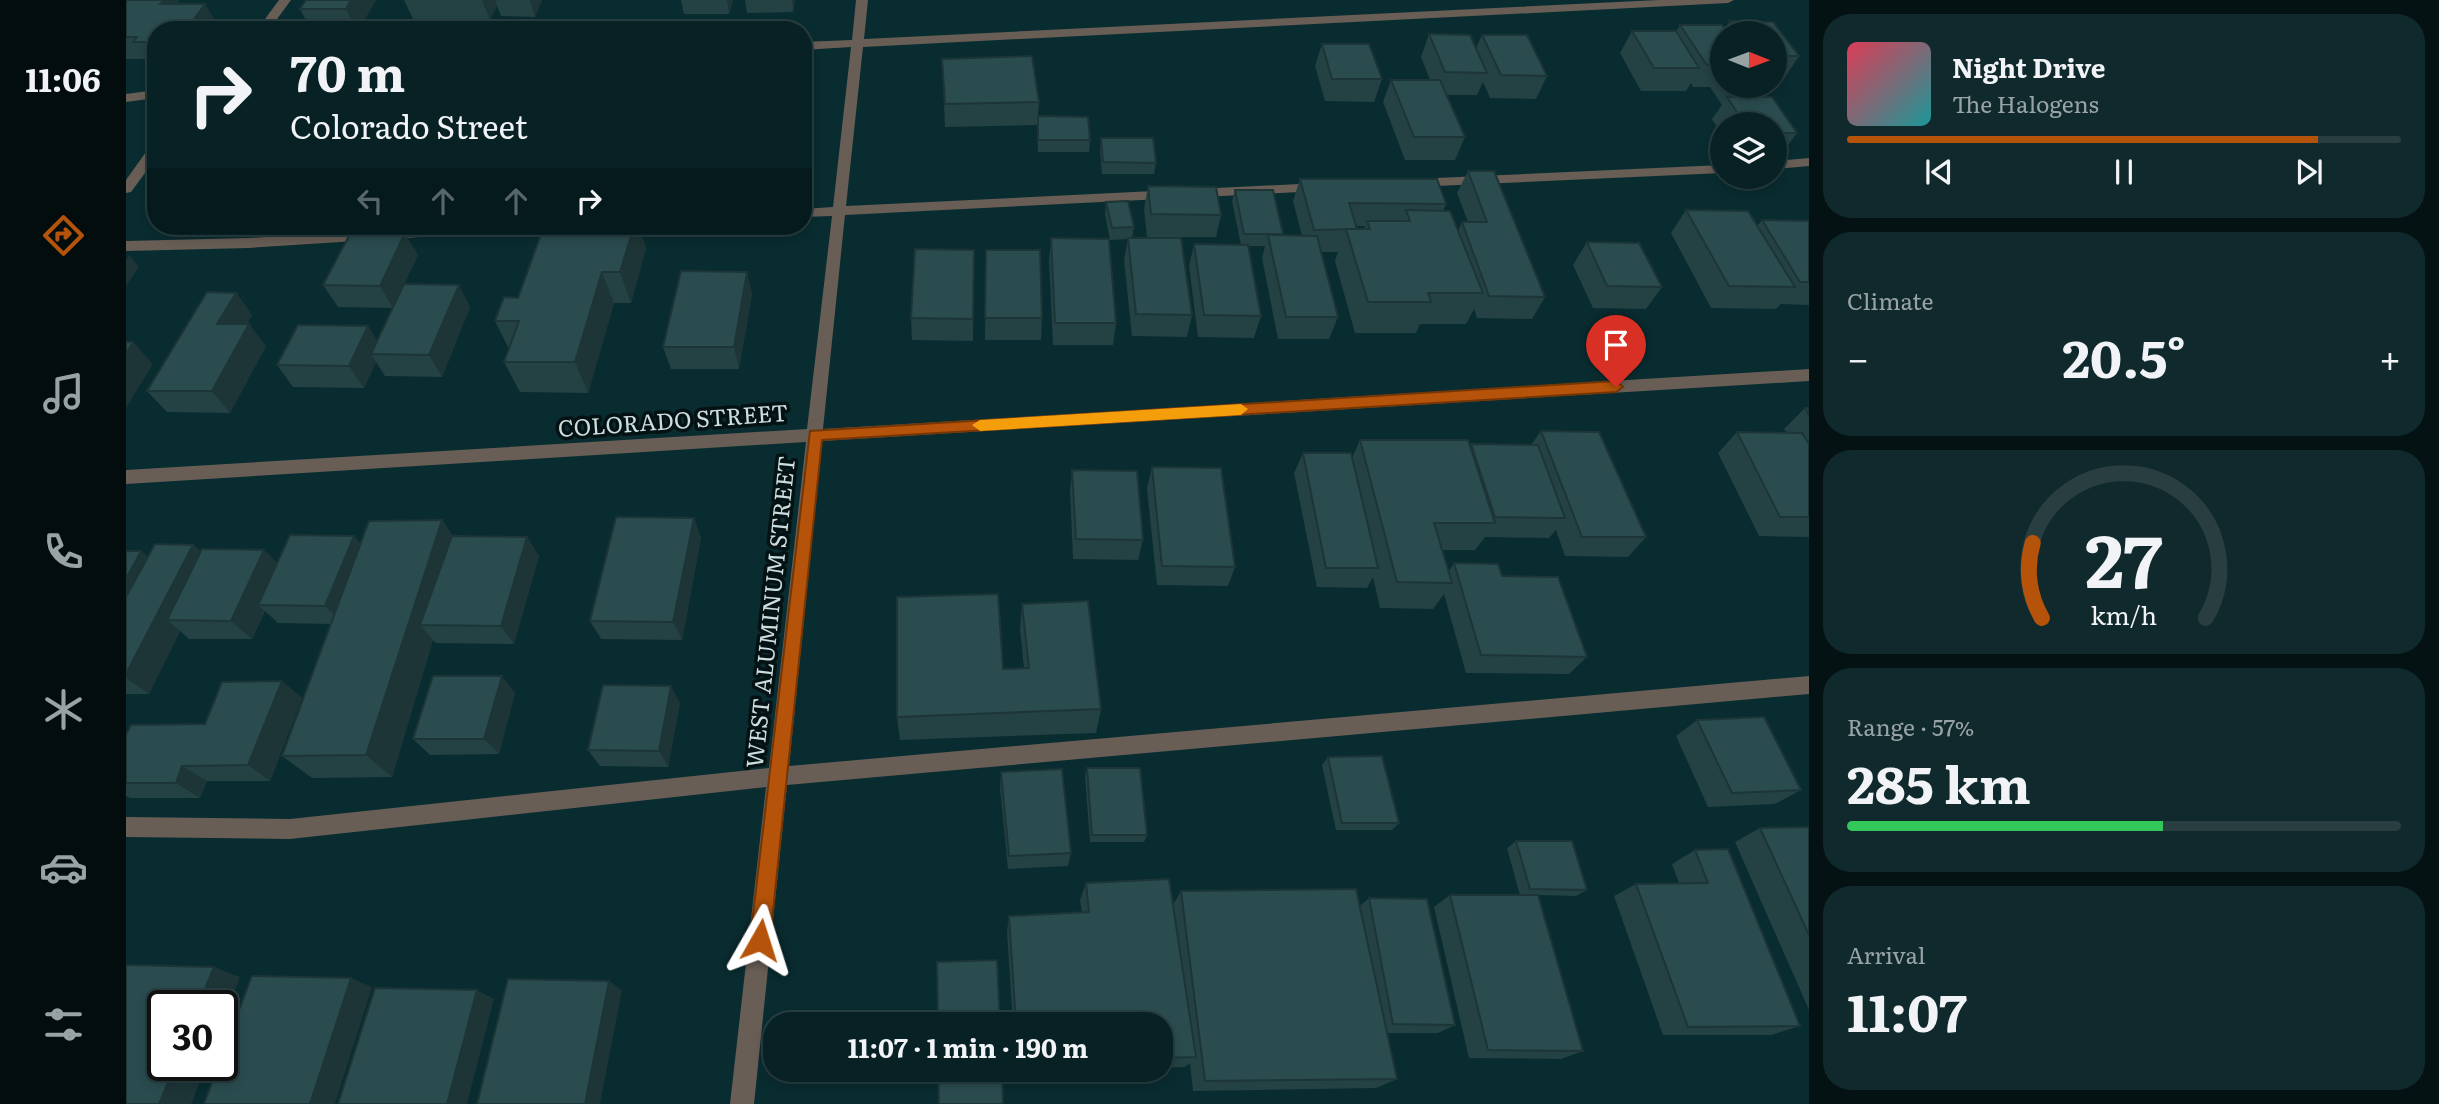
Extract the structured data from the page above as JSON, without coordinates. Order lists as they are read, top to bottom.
{
  "streets": {
    "street": ["COLORADO STREET", "WEST ALUMINUM STREET"]
  },
  "crossings": [
    ["COLORADO STREET", "WEST ALUMINUM STREET"]
  ],
  "north": "right",
  "page": {
    "tabs": "11:06",
    "turn": ["70 m", "Colorado Street"],
    "song": ["Night Drive", "The Halogens"],
    "tile": [
      "Climate",
      ["Range · 57%", "285 km"],
      ["Arrival", "11:07"]
    ],
    "heat": ["−", "20.5°", "+"],
    "limit": "30",
    "trip": "11:07 · 1 min · 190 m",
    "gauge": ["27", "km/h"]
  }
}
